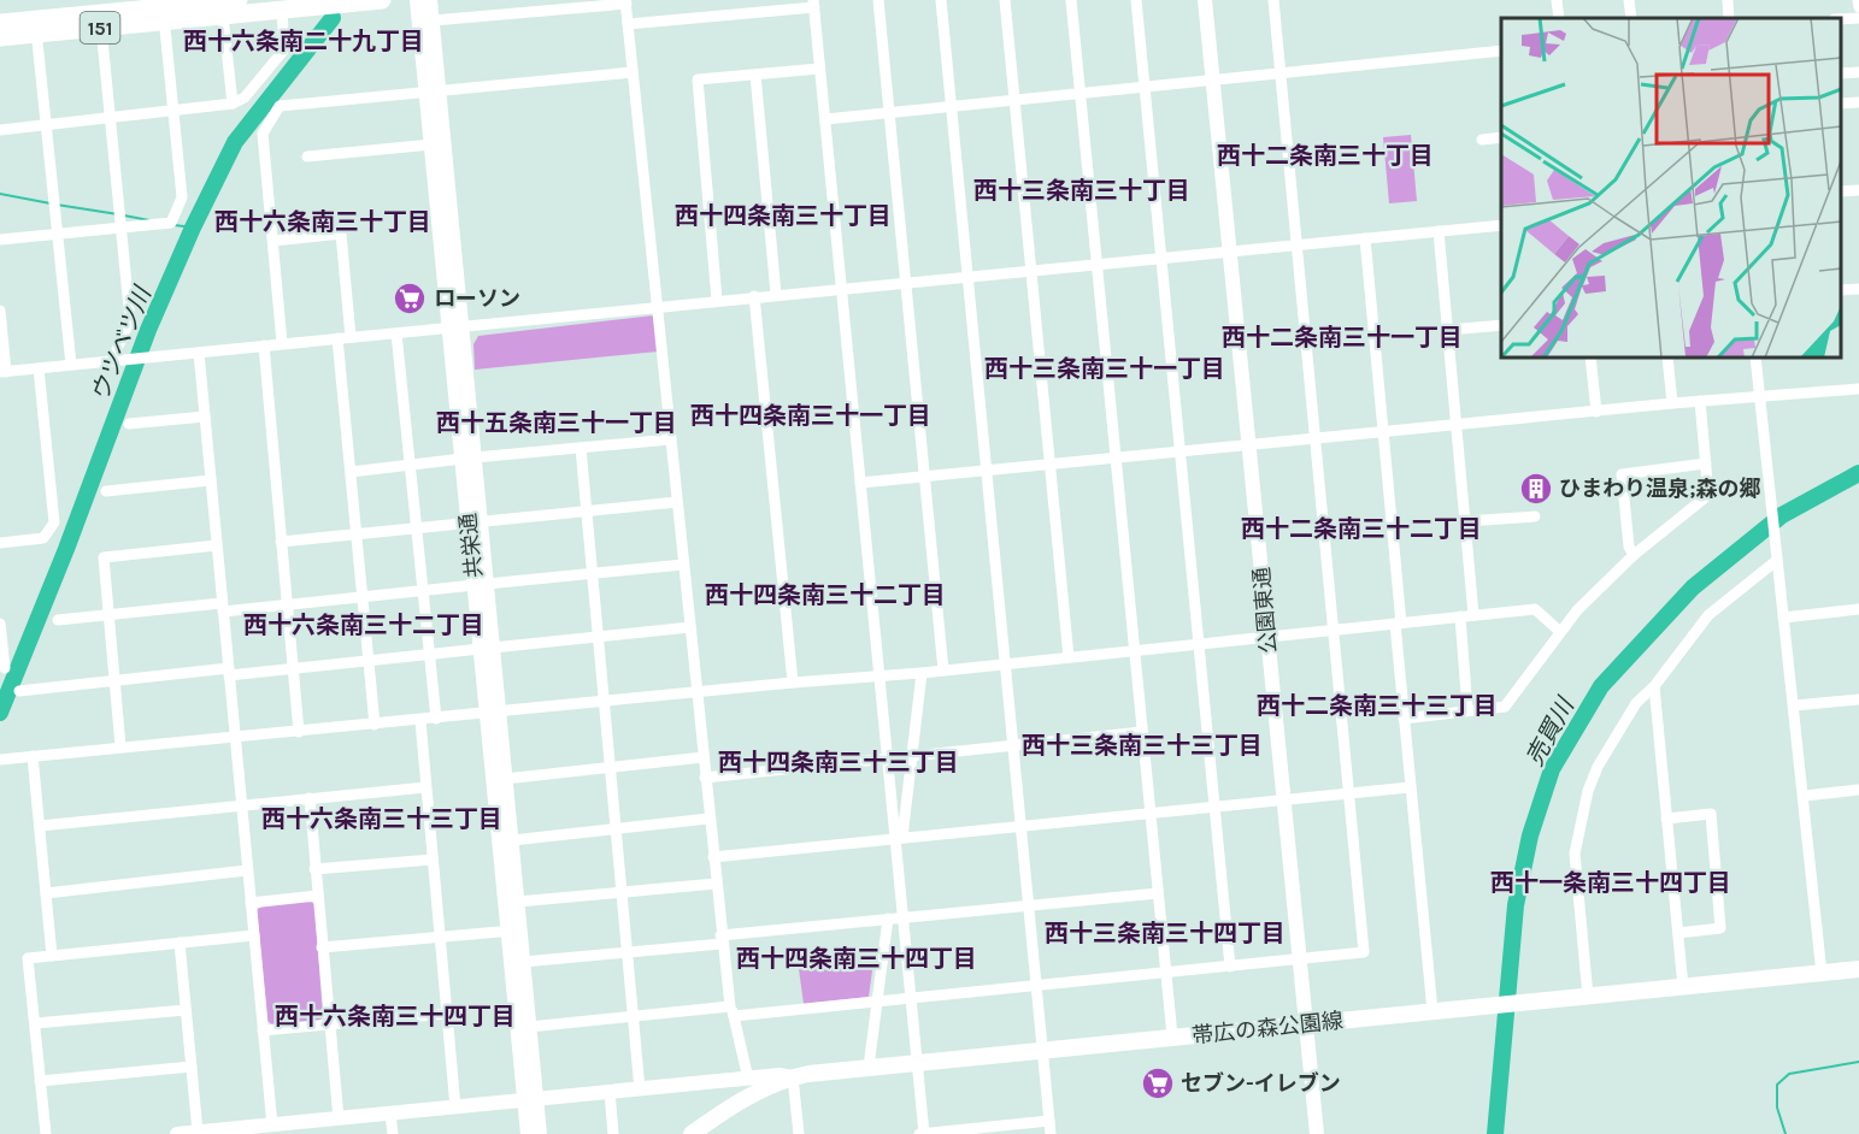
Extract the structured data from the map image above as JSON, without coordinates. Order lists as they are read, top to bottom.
{
  "streets": {
    "main road": ["151", "帯広の森公園線"],
    "street": ["共栄通", "公園東通"]
  },
  "crossings": [
    ["公園東通", "帯広の森公園線"]
  ],
  "districts": [
    "西十六条南二十九丁目",
    "西十二条南三十丁目",
    "西十三条南三十丁目",
    "西十四条南三十丁目",
    "西十六条南三十丁目",
    "西十二条南三十一丁目",
    "西十三条南三十一丁目",
    "西十四条南三十一丁目",
    "西十五条南三十一丁目",
    "西十二条南三十二丁目",
    "西十四条南三十二丁目",
    "西十六条南三十二丁目",
    "西十二条南三十三丁目",
    "西十三条南三十三丁目",
    "西十四条南三十三丁目",
    "西十六条南三十三丁目",
    "西十一条南三十四丁目",
    "西十三条南三十四丁目",
    "西十四条南三十四丁目",
    "西十六条南三十四丁目"
  ],
  "water": ["ウツベツ川", "売買川"],
  "places": {
    "supermarket": ["ローソン", "セブン-イレブン"],
    "building": ["ひまわり温泉;森の郷"]
  }
}
